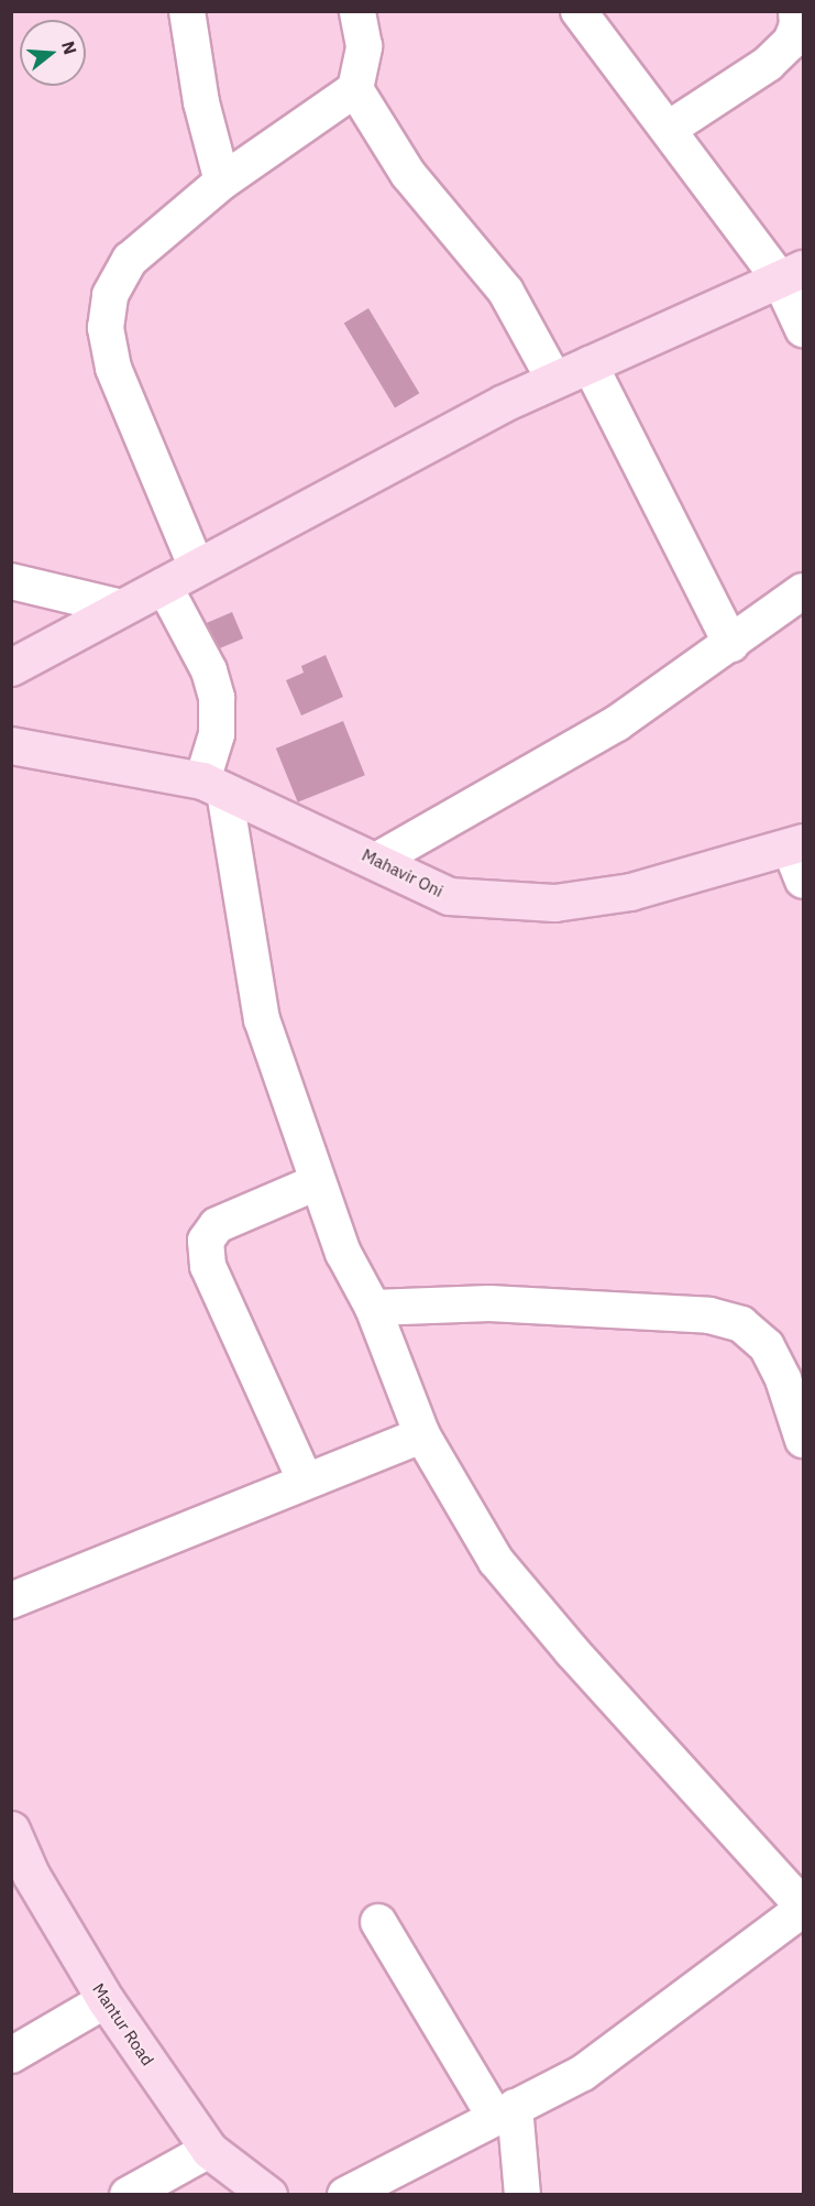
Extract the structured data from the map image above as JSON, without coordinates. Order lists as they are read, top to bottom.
{
  "streets": {
    "street": ["Mahavir Oni", "Mantur Road"]
  },
  "north": "right"
}
